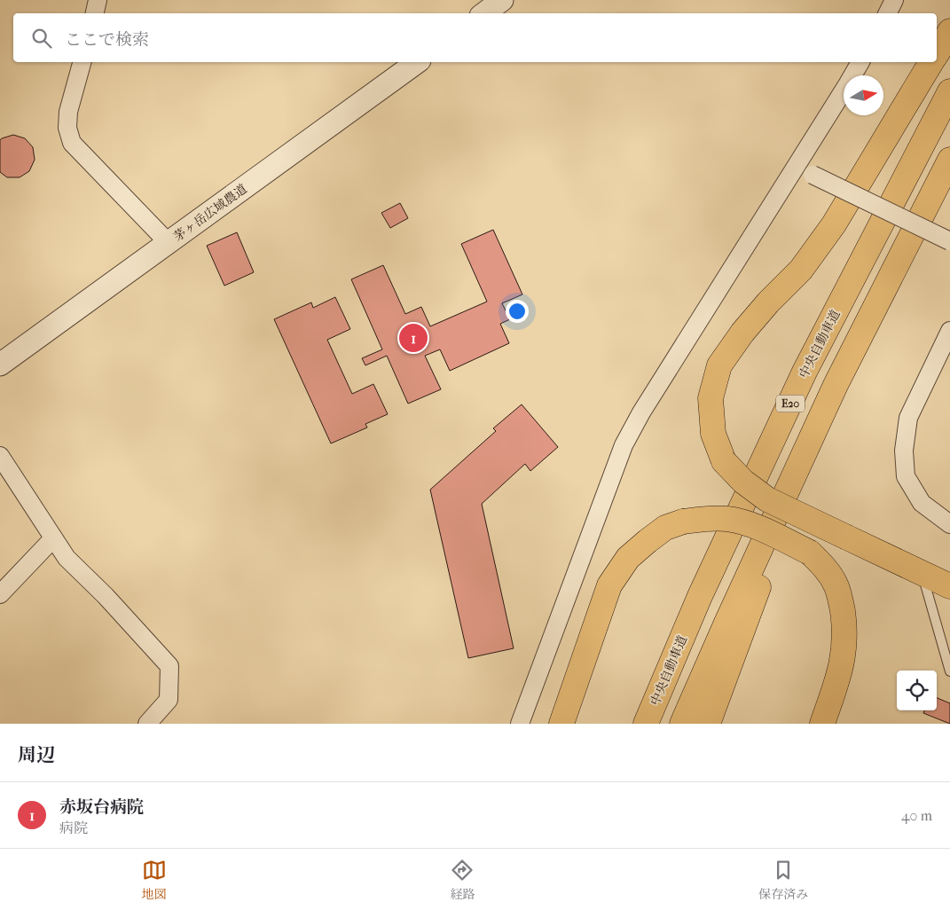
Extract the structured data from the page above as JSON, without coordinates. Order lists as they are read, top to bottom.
{
  "streets": {
    "highway": ["中央自動車道", "E20"],
    "street": ["茅ヶ岳広域農道"]
  },
  "north": "right",
  "page": {
    "search": "ここで検索",
    "pins": "1",
    "heading": "周辺",
    "list": [
      {
        "mark": "1",
        "name": "赤坂台病院",
        "note": "病院",
        "value": "40 m"
      }
    ],
    "nav": ["地図", "経路", "保存済み"]
  }
}
